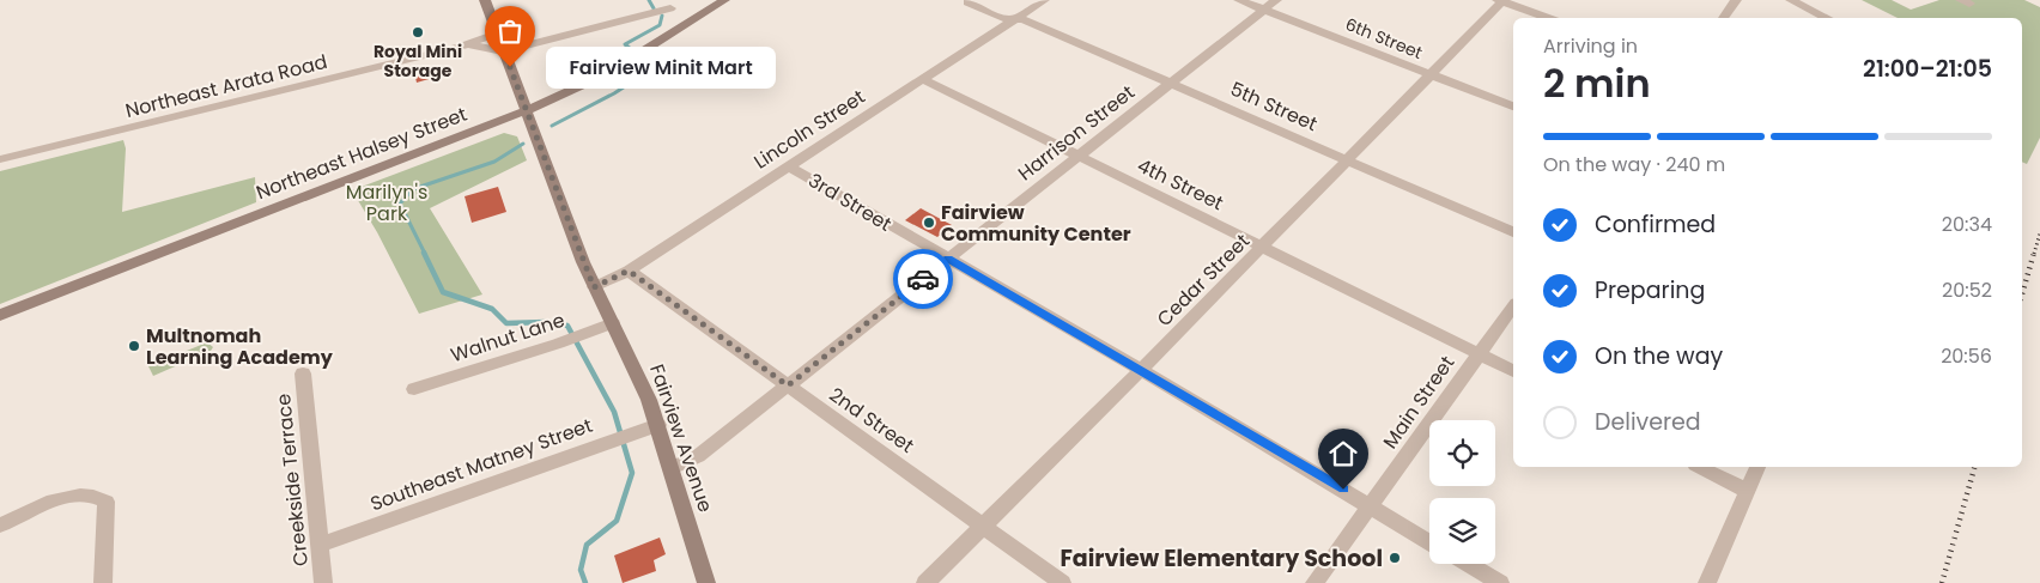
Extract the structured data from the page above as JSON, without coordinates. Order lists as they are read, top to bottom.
{
  "streets": {
    "main road": ["Northeast Halsey Street", "Fairview Avenue"],
    "street": [
      "6th Street",
      "Northeast Arata Road",
      "5th Street",
      "Lincoln Street",
      "Harrison Street",
      "4th Street",
      "3rd Street",
      "Cedar Street",
      "Walnut Lane",
      "Main Street",
      "2nd Street",
      "Southeast Matney Street",
      "Creekside Terrace"
    ]
  },
  "crossings": [
    ["6th Street", "Harrison Street"],
    ["6th Street", "Cedar Street"],
    ["Northeast Arata Road", "Fairview Avenue"],
    ["5th Street", "Lincoln Street"],
    ["5th Street", "Harrison Street"],
    ["5th Street", "Cedar Street"],
    ["Lincoln Street", "4th Street"],
    ["Lincoln Street", "3rd Street"],
    ["Lincoln Street", "2nd Street"],
    ["Lincoln Street", "Fairview Avenue"],
    ["Harrison Street", "4th Street"],
    ["Harrison Street", "3rd Street"],
    ["Harrison Street", "2nd Street"],
    ["Harrison Street", "Fairview Avenue"],
    ["Northeast Halsey Street", "Fairview Avenue"],
    ["4th Street", "Cedar Street"],
    ["4th Street", "Main Street"],
    ["3rd Street", "Cedar Street"],
    ["3rd Street", "Main Street"],
    ["Cedar Street", "2nd Street"],
    ["Walnut Lane", "Fairview Avenue"],
    ["Fairview Avenue", "Southeast Matney Street"],
    ["Southeast Matney Street", "Creekside Terrace"]
  ],
  "parks": ["Marilyn's Park"],
  "places": [
    "Royal Mini Storage",
    "Fairview Minit Mart",
    "Fairview Community Center",
    "Multnomah Learning Academy",
    "Fairview Elementary School"
  ],
  "page": {
    "heading": ["2 min", "Arriving in", "21:00–21:05"],
    "bubble": "Fairview Minit Mart",
    "bar": "On the way · 240 m",
    "list": [
      ["Confirmed", "20:34"],
      ["Preparing", "20:52"],
      ["On the way", "20:56"],
      "Delivered"
    ]
  }
}
